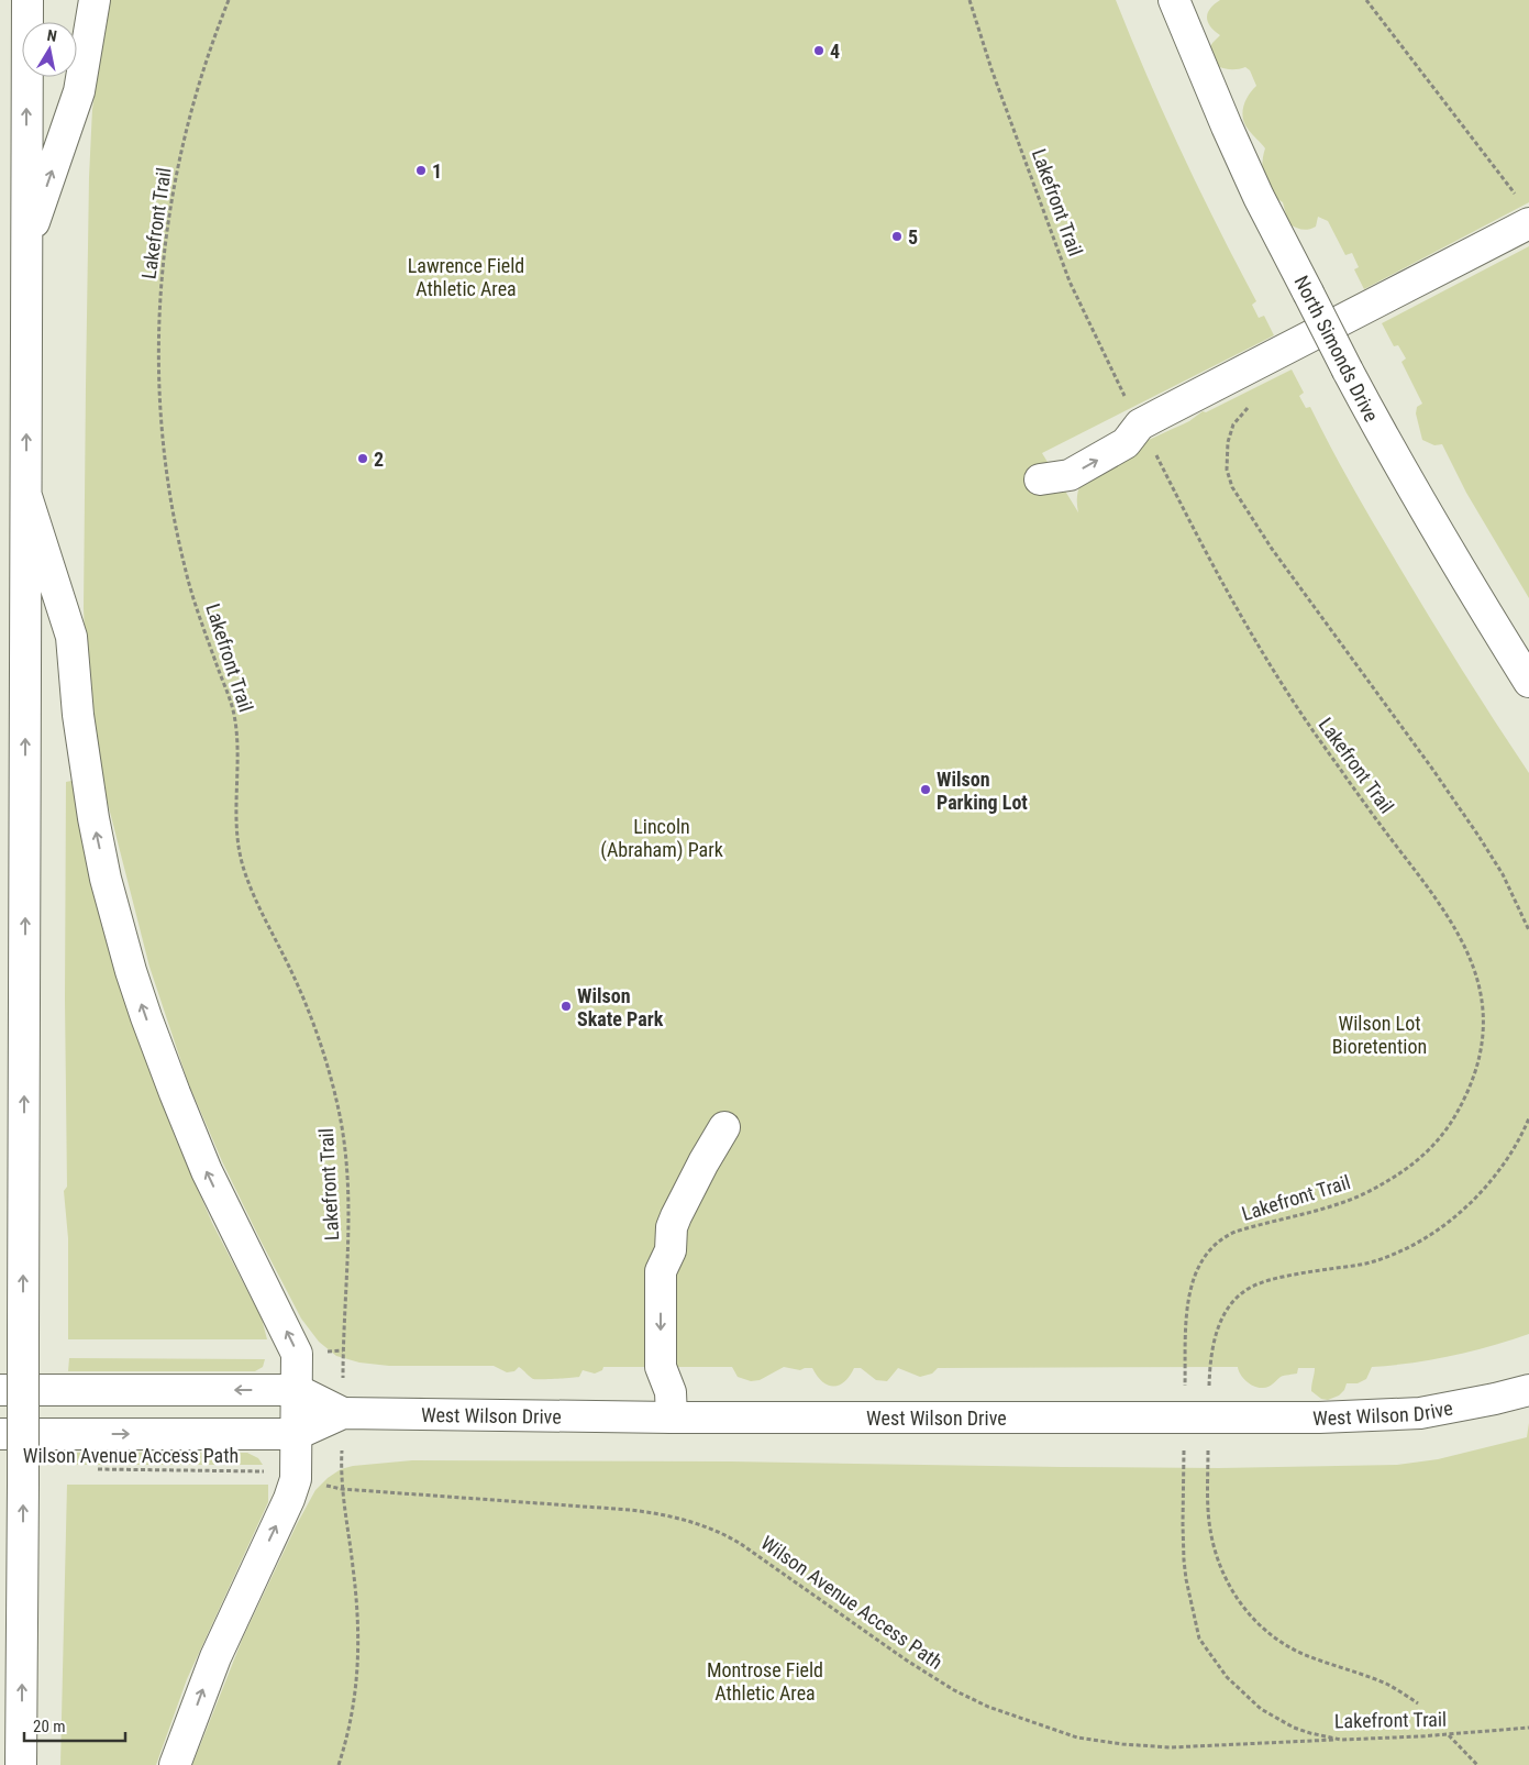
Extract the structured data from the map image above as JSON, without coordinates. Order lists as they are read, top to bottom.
{
  "streets": {
    "main road": ["North Simonds Drive", "West Wilson Drive"],
    "path": ["Lakefront Trail", "Wilson Avenue Access Path"]
  },
  "crossings": [
    ["Lakefront Trail", "Wilson Avenue Access Path"]
  ],
  "parks": [
    "Lawrence Field Athletic Area",
    "Lincoln (Abraham) Park",
    "Wilson Lot Bioretention",
    "Montrose Field Athletic Area"
  ],
  "places": [
    "4",
    "1",
    "5",
    "2",
    "Wilson Parking Lot",
    "Wilson Skate Park"
  ],
  "scale_bar": "20 m",
  "north": "top"
}
